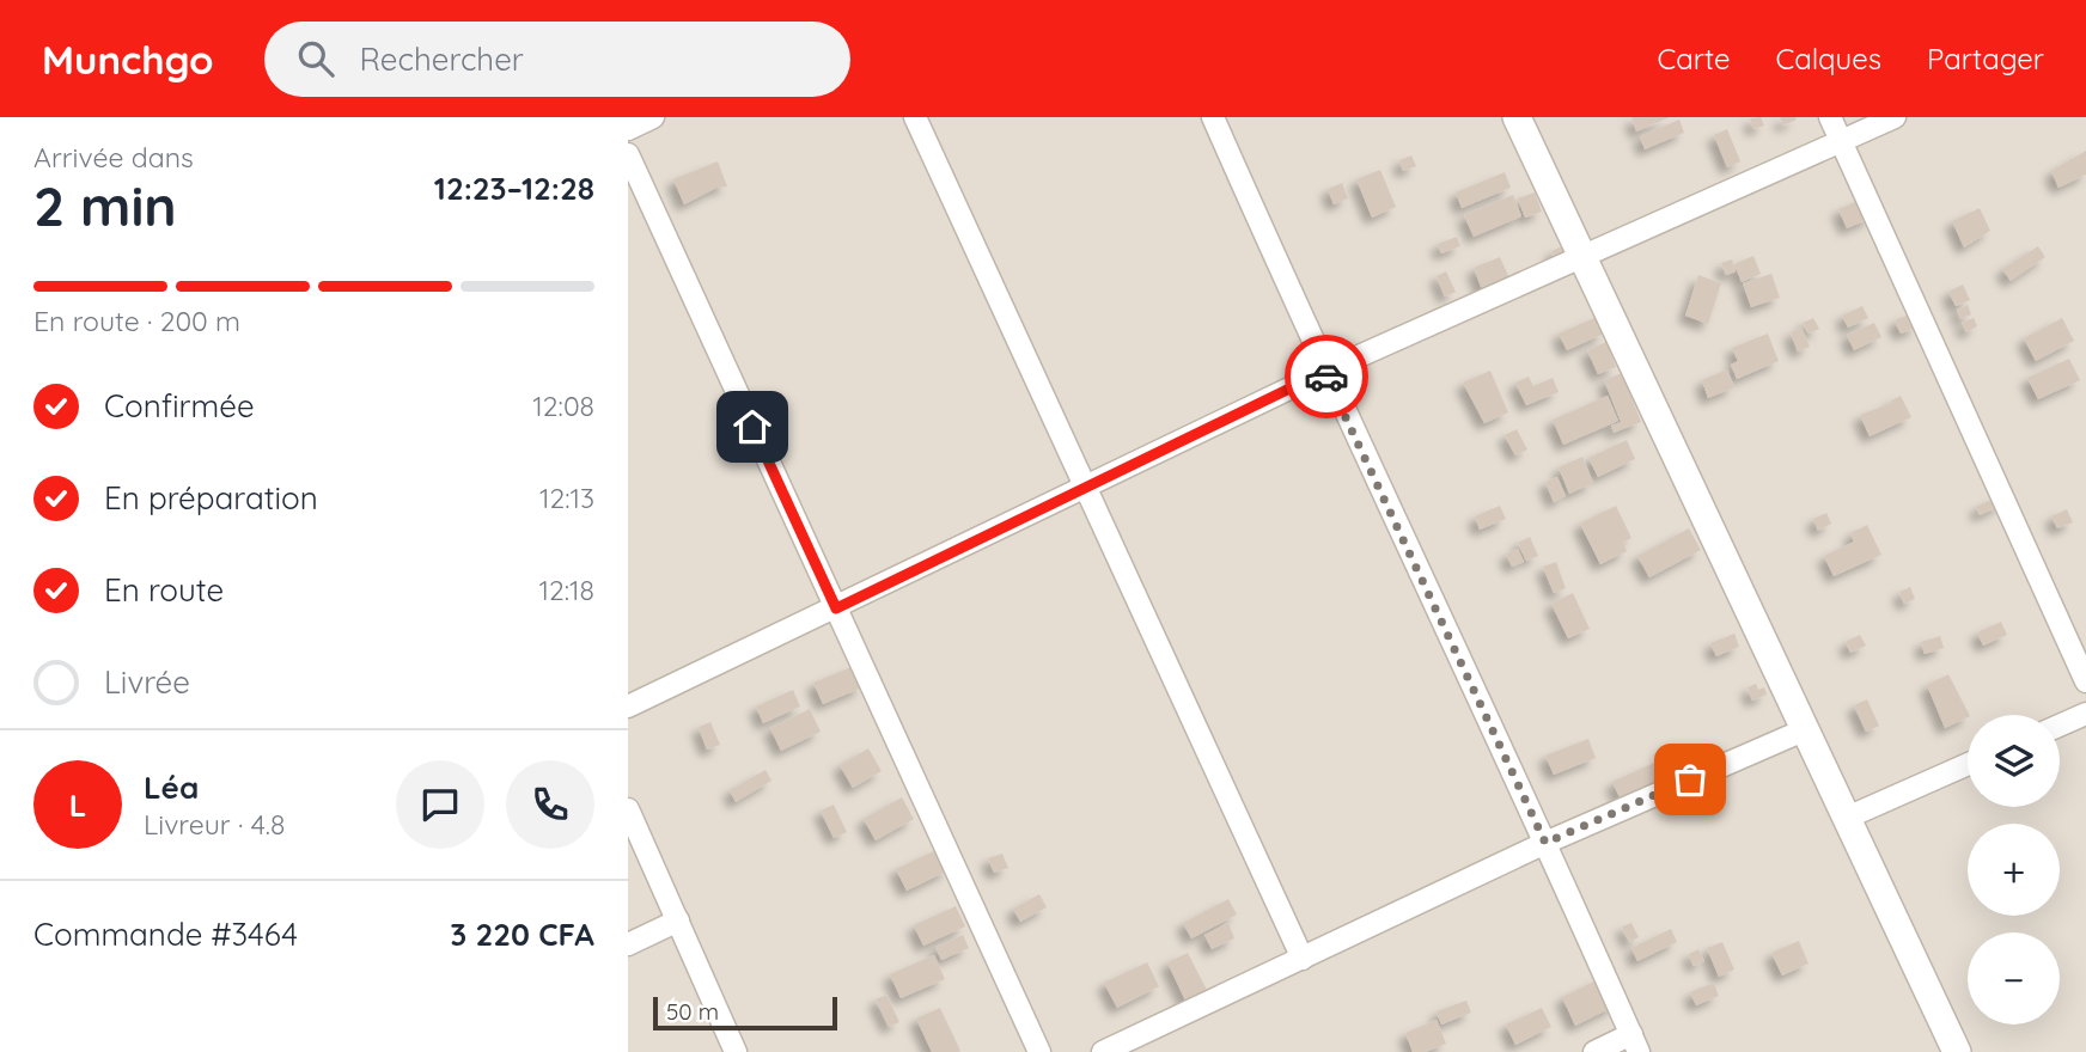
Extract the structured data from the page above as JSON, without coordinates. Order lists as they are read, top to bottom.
{
  "scale_bar": "50 m",
  "page": {
    "header": "Munchgo",
    "search": "Rechercher",
    "nav": ["Carte", "Calques", "Partager"],
    "heading": ["2 min", "Arrivée dans", "12:23–12:28"],
    "panel": [
      "Léa",
      "Livreur · 4.8",
      "Commande #3464",
      "3 220 CFA"
    ],
    "bar": "En route · 200 m",
    "list": [
      ["Confirmée", "12:08"],
      ["En préparation", "12:13"],
      ["En route", "12:18"],
      "Livrée"
    ],
    "map_buttons": ["+", "−"],
    "round": "L",
    "scale": "50 m"
  }
}
